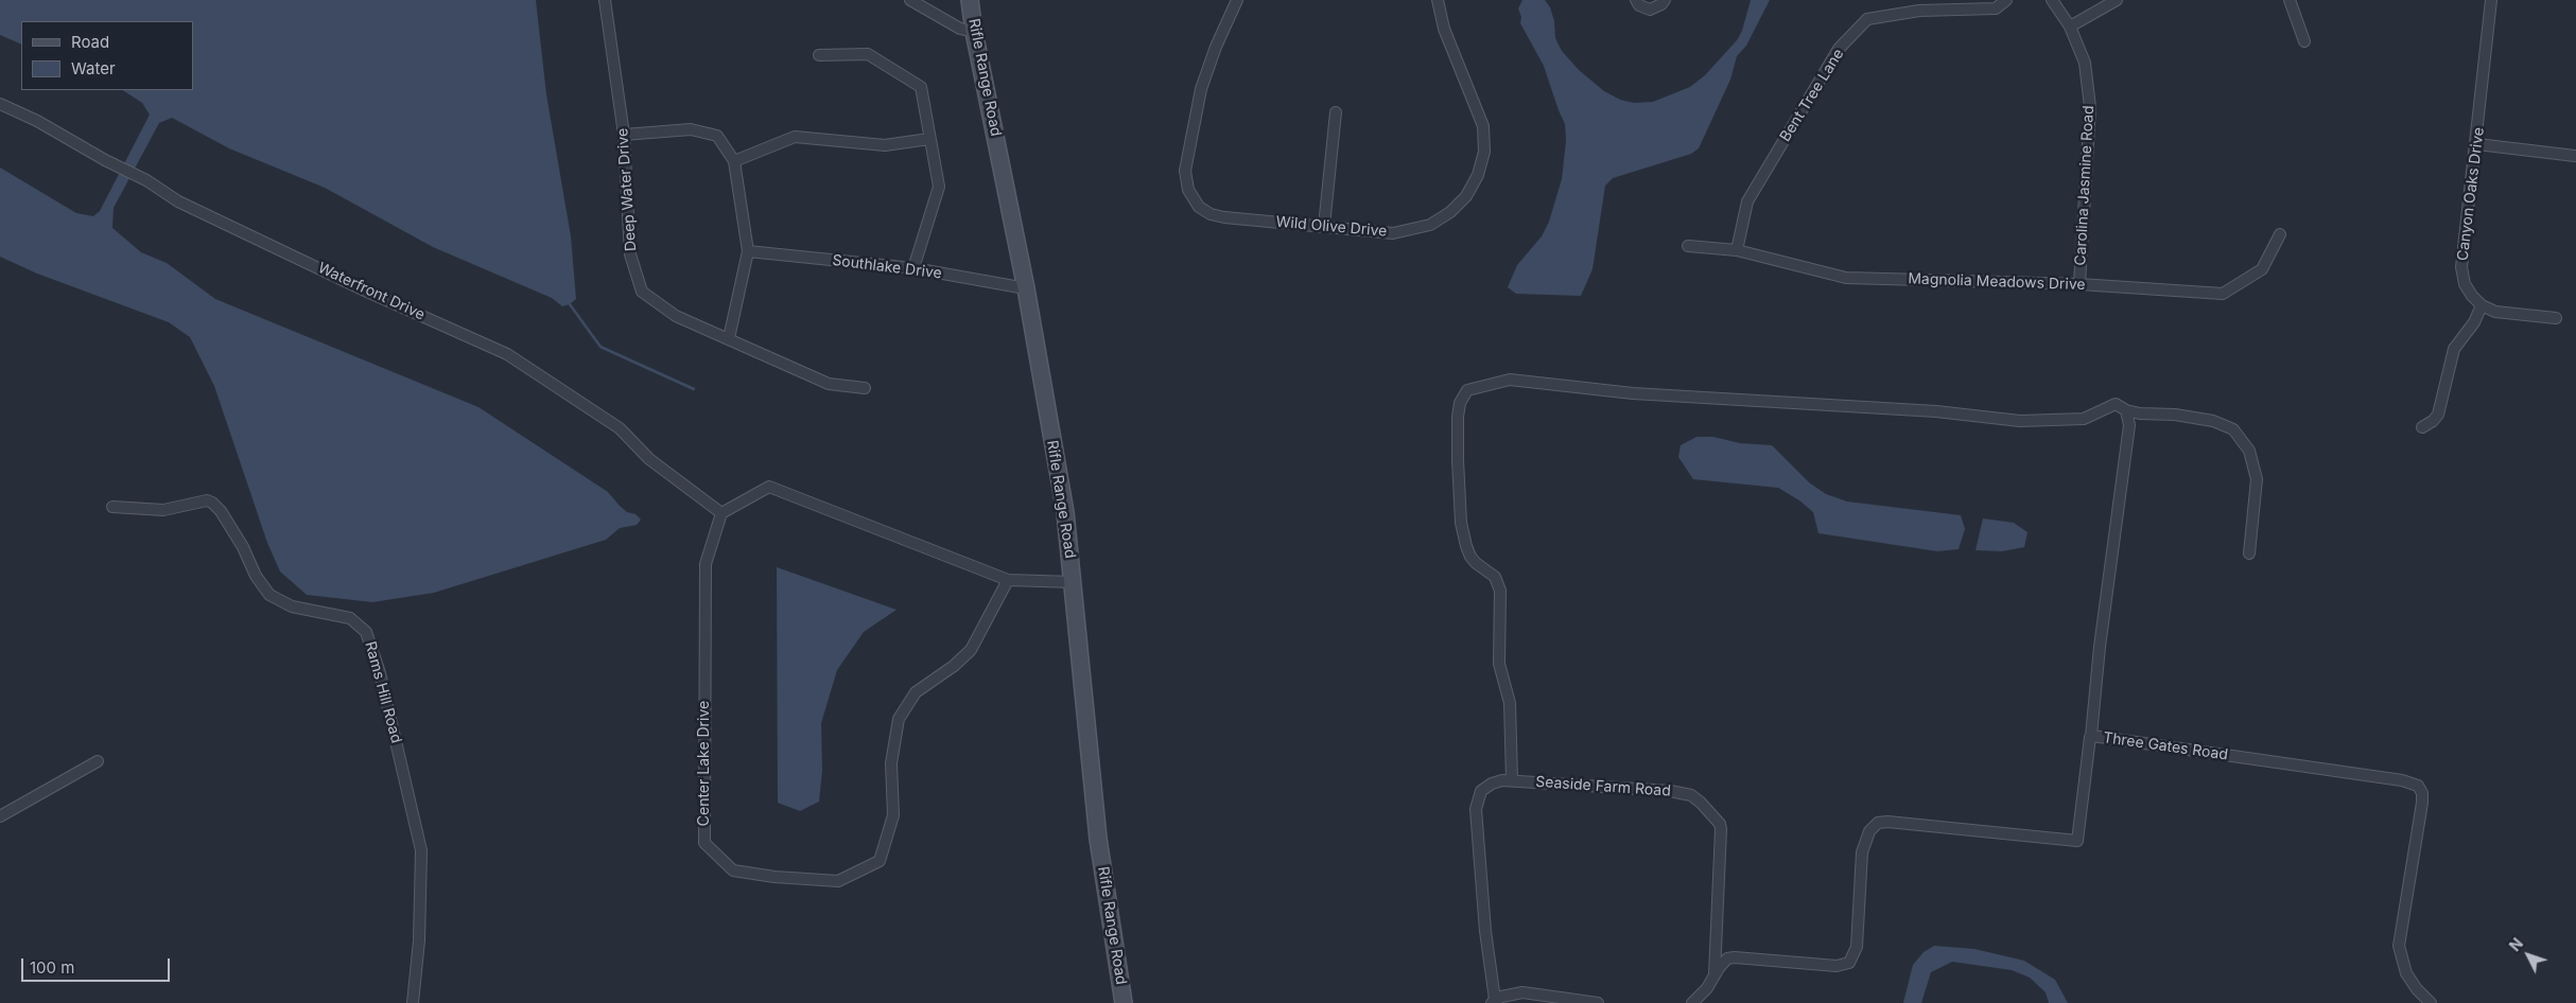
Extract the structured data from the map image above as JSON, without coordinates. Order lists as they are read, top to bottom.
{
  "streets": {
    "main road": ["Rifle Range Road"],
    "street": [
      "Bent Tree Lane",
      "Carolina Jasmine Road",
      "Deep Water Drive",
      "Canyon Oaks Drive",
      "Wild Olive Drive",
      "Southlake Drive",
      "Magnolia Meadows Drive",
      "Waterfront Drive",
      "Rams Hill Road",
      "Three Gates Road",
      "Center Lake Drive",
      "Seaside Farm Road"
    ]
  },
  "crossings": [
    ["Rifle Range Road", "Southlake Drive"],
    ["Bent Tree Lane", "Magnolia Meadows Drive"],
    ["Carolina Jasmine Road", "Magnolia Meadows Drive"],
    ["Waterfront Drive", "Center Lake Drive"],
    ["Three Gates Road", "Seaside Farm Road"]
  ],
  "legend": ["Road", "Water"],
  "scale_bar": "100 m",
  "north": "top left"
}
